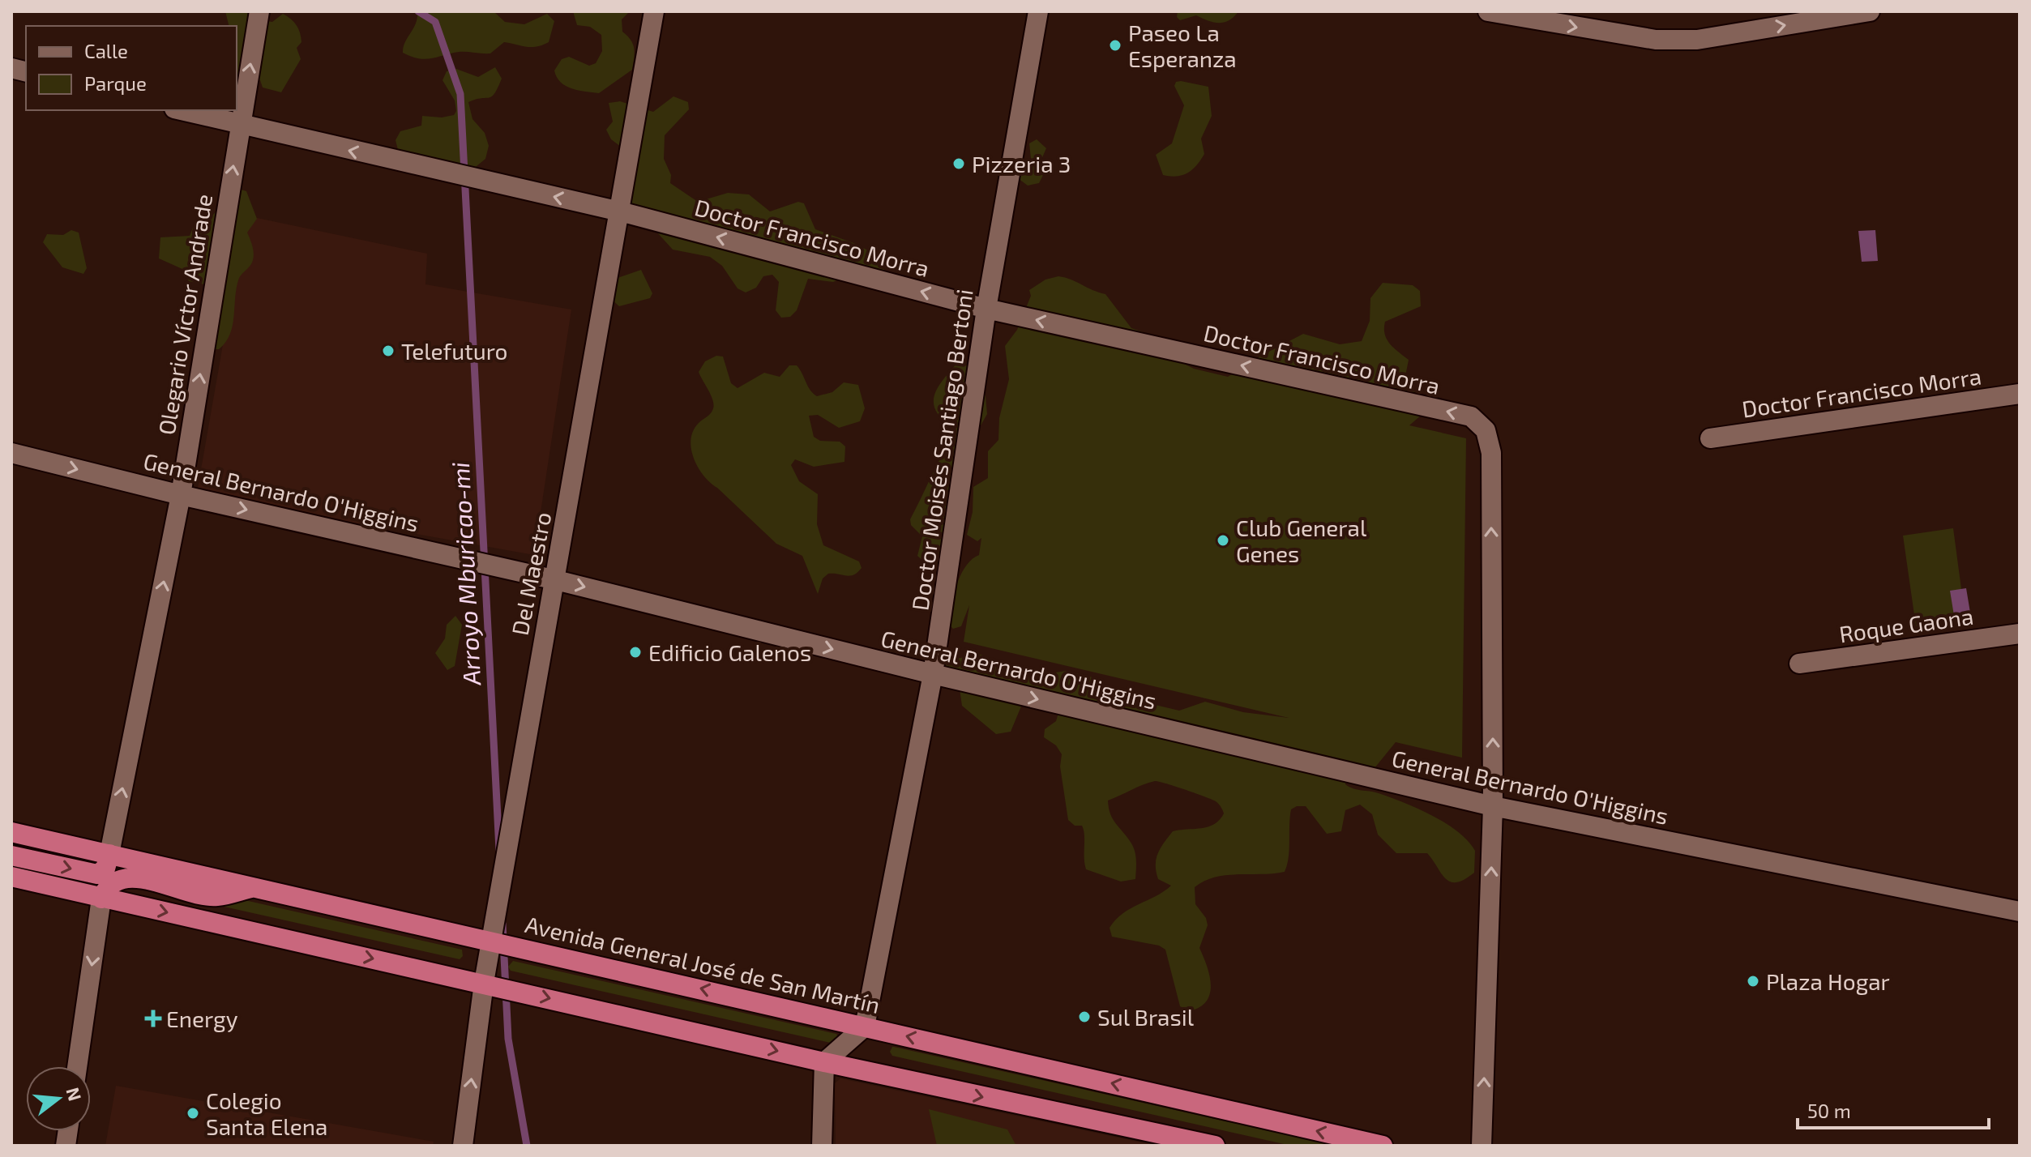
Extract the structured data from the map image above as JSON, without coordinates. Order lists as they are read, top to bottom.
{
  "streets": {
    "highway": ["Avenida General José de San Martín"],
    "street": [
      "Doctor Francisco Morra",
      "Olegario Víctor Andrade",
      "Doctor Moisés Santiago Bertoni",
      "General Bernardo O'Higgins",
      "Del Maestro",
      "Roque Gaona"
    ]
  },
  "crossings": [
    ["Doctor Francisco Morra", "Olegario Víctor Andrade"],
    ["Doctor Francisco Morra", "Doctor Moisés Santiago Bertoni"],
    ["Doctor Francisco Morra", "General Bernardo O'Higgins"],
    ["Doctor Francisco Morra", "Del Maestro"],
    ["Olegario Víctor Andrade", "General Bernardo O'Higgins"],
    ["Olegario Víctor Andrade", "Avenida General José de San Martín"],
    ["Doctor Moisés Santiago Bertoni", "General Bernardo O'Higgins"],
    ["Doctor Moisés Santiago Bertoni", "Avenida General José de San Martín"],
    ["General Bernardo O'Higgins", "Del Maestro"],
    ["Del Maestro", "Avenida General José de San Martín"]
  ],
  "one_way": ["Doctor Francisco Morra", "Olegario Víctor Andrade", "General Bernardo O'Higgins"],
  "water": ["Arroyo Mburicao-mi"],
  "places": {
    "other": [
      "Paseo La Esperanza",
      "Pizzeria 3",
      "Telefuturo",
      "Club General Genes",
      "Edificio Galenos",
      "Plaza Hogar",
      "Sul Brasil",
      "Colegio Santa Elena"
    ],
    "health": ["Energy"]
  },
  "legend": ["Calle", "Parque"],
  "scale_bar": "50 m",
  "north": "right"
}
